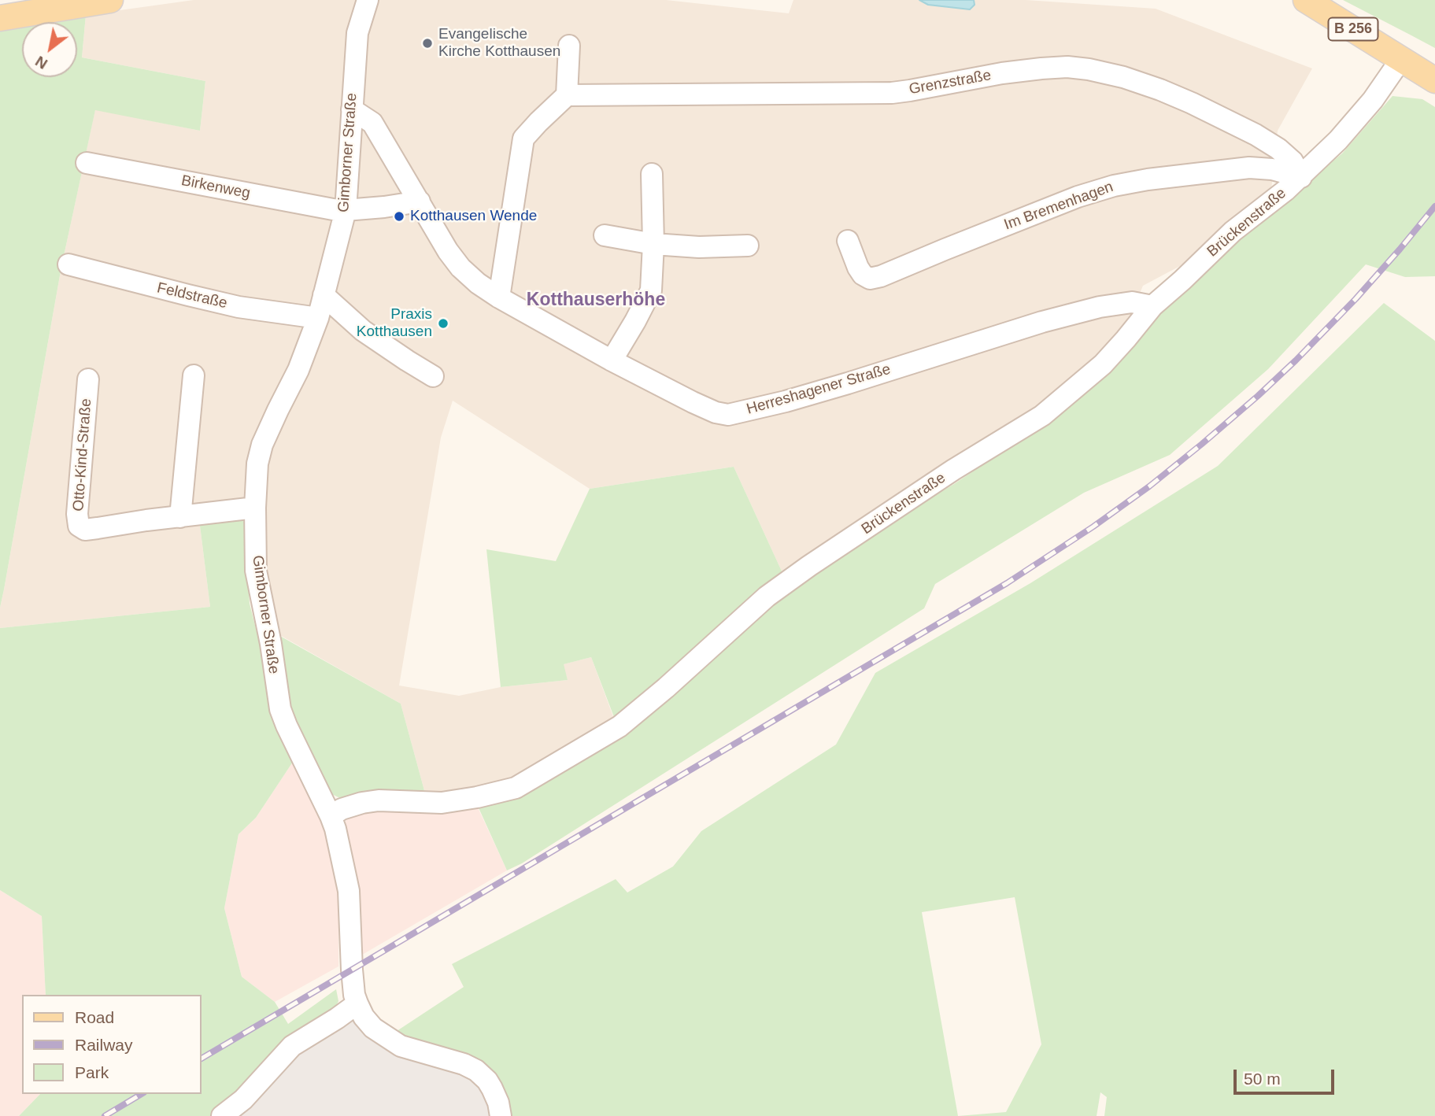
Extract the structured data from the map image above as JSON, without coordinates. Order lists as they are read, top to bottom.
{
  "streets": {
    "main road": ["B 256"],
    "street": [
      "Grenzstraße",
      "Gimborner Straße",
      "Birkenweg",
      "Im Bremenhagen",
      "Brückenstraße",
      "Feldstraße",
      "Herreshagener Straße",
      "Otto-Kind-Straße"
    ]
  },
  "crossings": [
    ["B 256", "Brückenstraße"],
    ["Grenzstraße", "Im Bremenhagen"],
    ["Grenzstraße", "Brückenstraße"],
    ["Gimborner Straße", "Birkenweg"],
    ["Gimborner Straße", "Brückenstraße"],
    ["Gimborner Straße", "Feldstraße"],
    ["Gimborner Straße", "Herreshagener Straße"],
    ["Gimborner Straße", "Otto-Kind-Straße"],
    ["Im Bremenhagen", "Brückenstraße"],
    ["Brückenstraße", "Herreshagener Straße"]
  ],
  "districts": ["Kotthauserhöhe"],
  "places": ["Evangelische Kirche Kotthausen", "Kotthausen Wende", "Praxis Kotthausen"],
  "legend": ["Road", "Railway", "Park"],
  "scale_bar": "50 m",
  "north": "bottom left"
}
